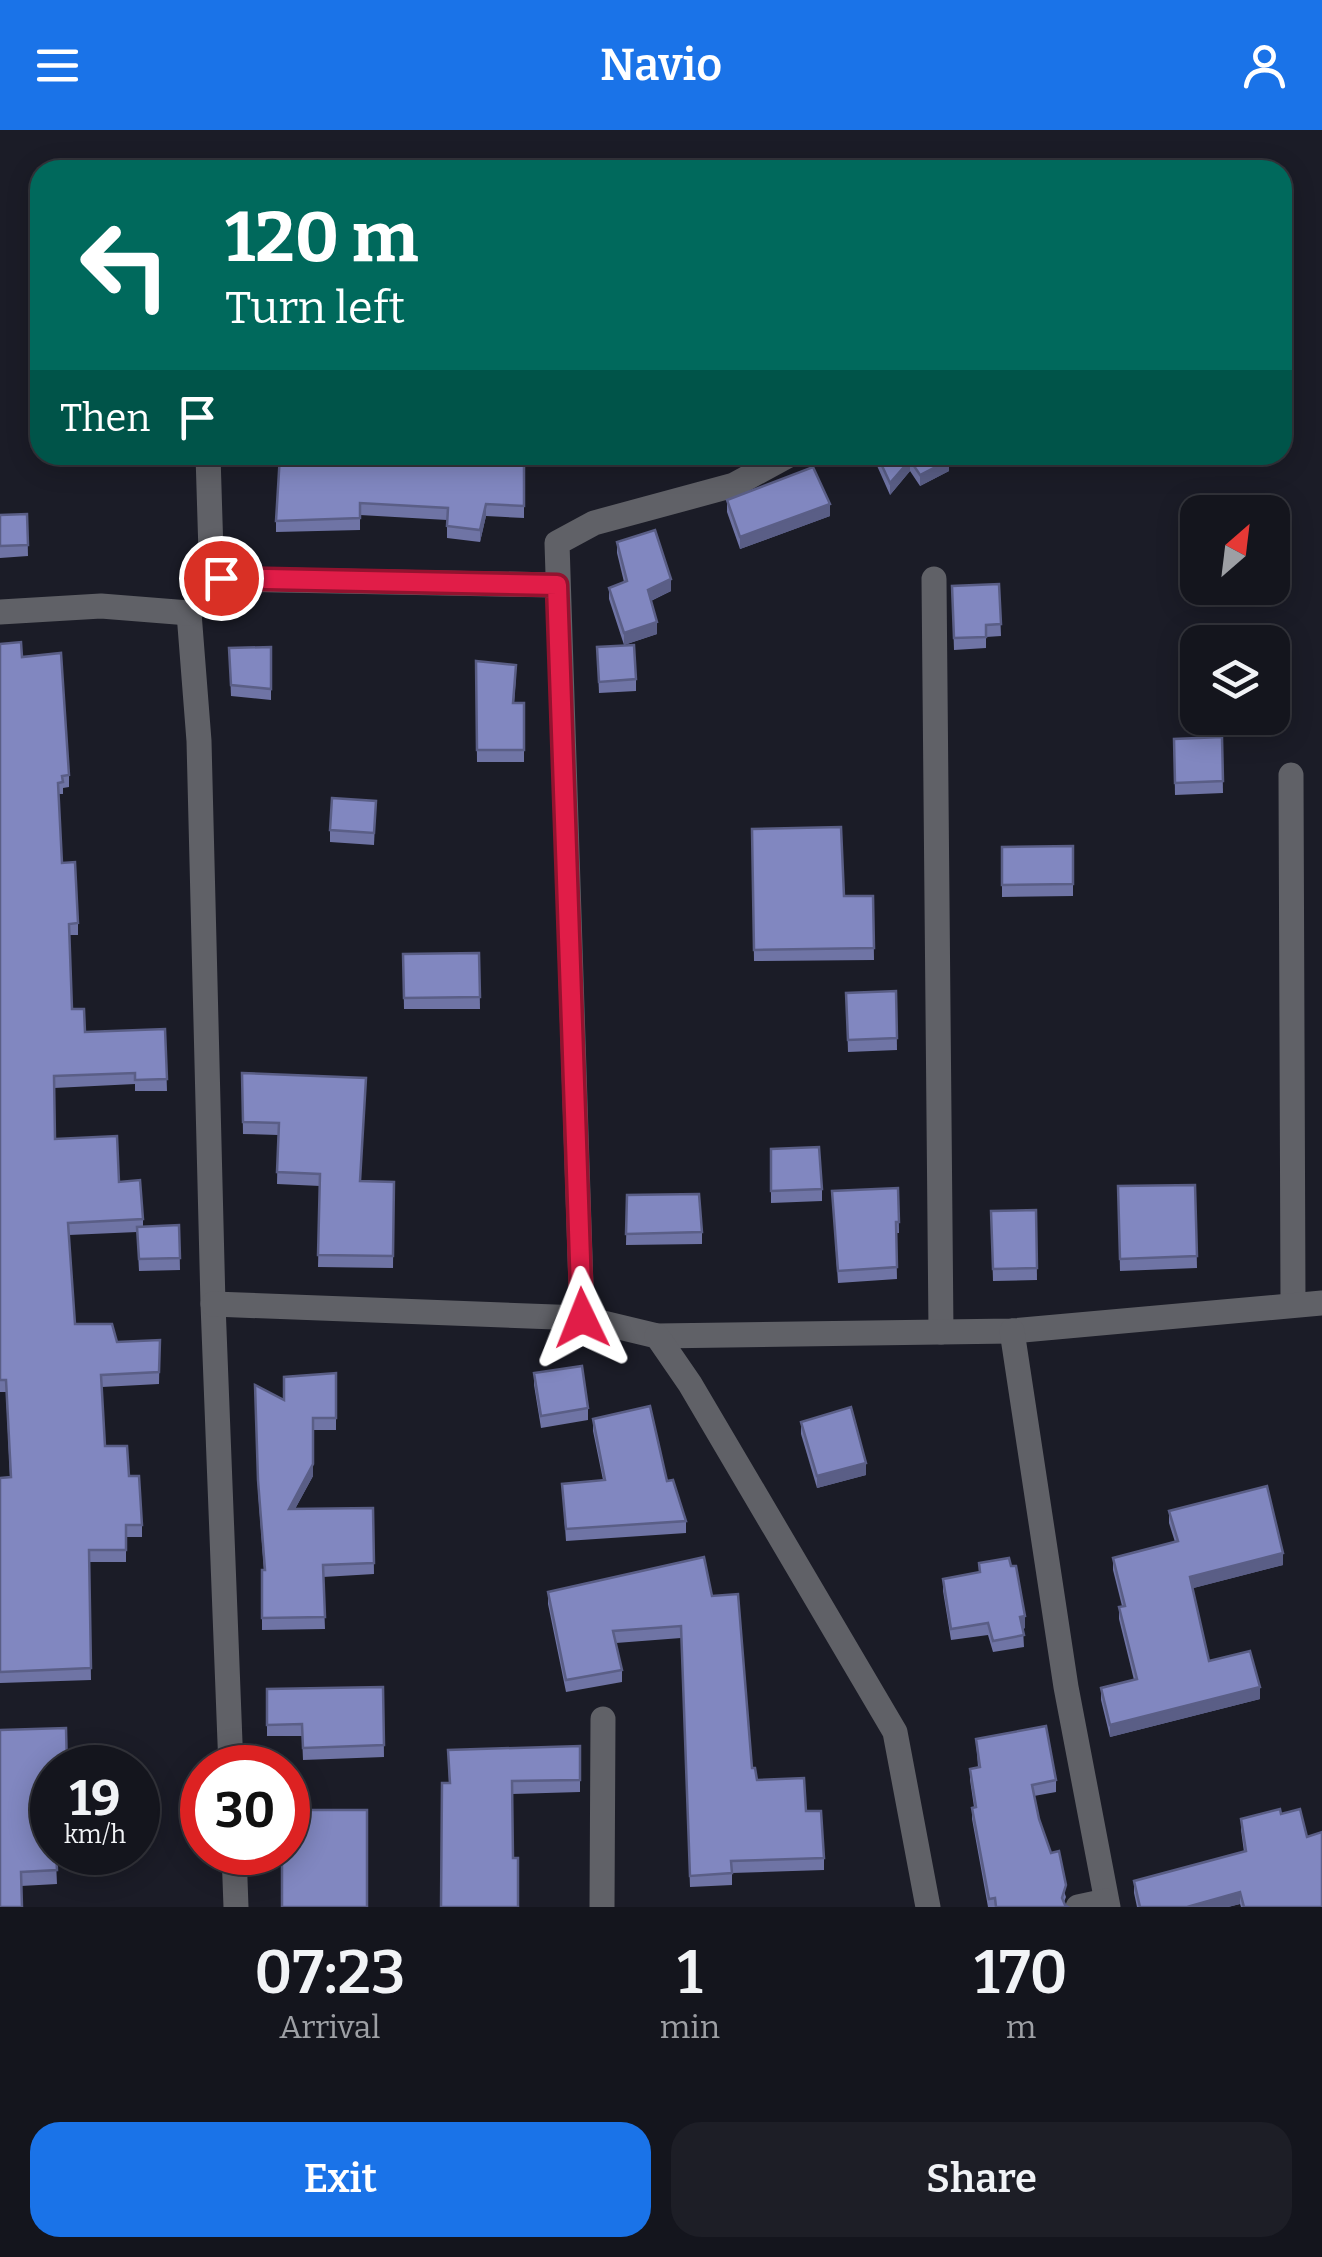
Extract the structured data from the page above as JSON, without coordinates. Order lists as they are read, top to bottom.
{
  "north": "top right",
  "page": {
    "header": "Navio",
    "turn": ["120 m", "Turn left"],
    "then": "Then",
    "speed": "19 km/h",
    "limit": "30",
    "eta": [
      "07:23",
      "Arrival",
      "1",
      "min",
      "170",
      "m"
    ],
    "buttons": ["Exit", "Share"]
  }
}
